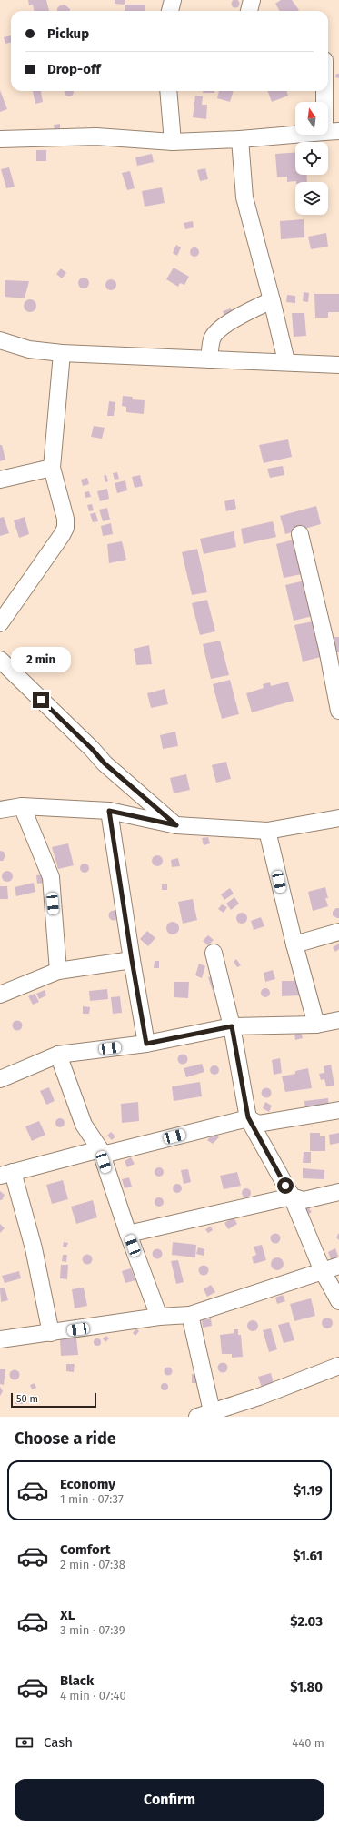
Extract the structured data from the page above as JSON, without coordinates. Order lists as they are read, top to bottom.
{
  "scale_bar": "50 m",
  "north": "top",
  "page": {
    "banner": ["Pickup", "Drop-off"],
    "bubble": "2 min",
    "scale": "50 m",
    "heading": "Choose a ride",
    "list": [
      {
        "name": "Economy",
        "note": "1 min · 07:37",
        "value": "$1.19"
      },
      {
        "name": "Comfort",
        "note": "2 min · 07:38",
        "value": "$1.61"
      },
      {
        "name": "XL",
        "note": "3 min · 07:39",
        "value": "$2.03"
      },
      {
        "name": "Black",
        "note": "4 min · 07:40",
        "value": "$1.80"
      }
    ],
    "pay": ["Cash", "440 m"],
    "buttons": "Confirm"
  }
}
